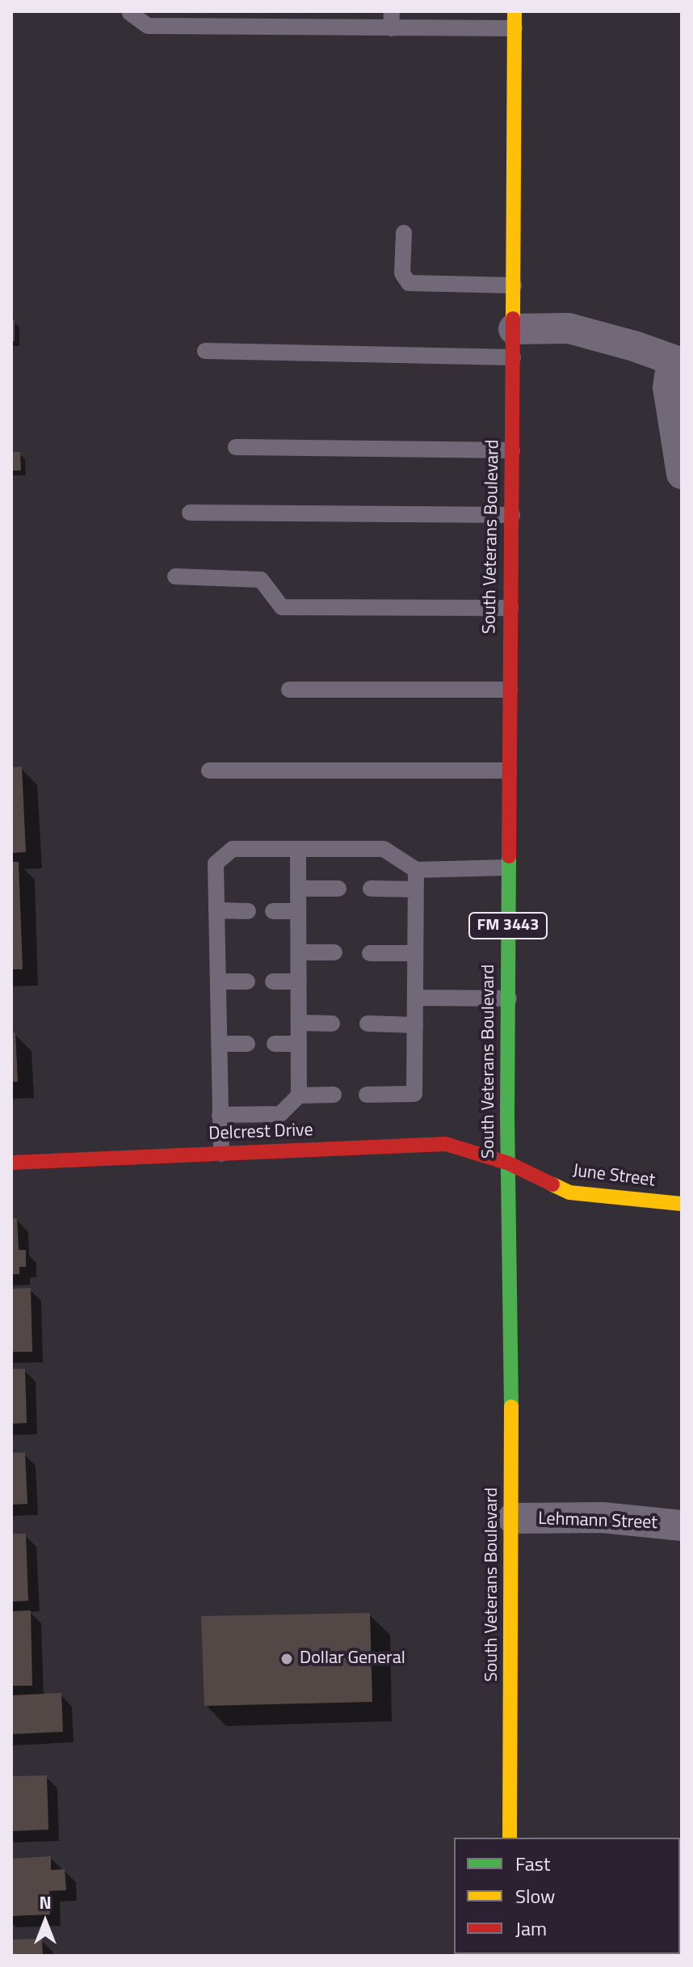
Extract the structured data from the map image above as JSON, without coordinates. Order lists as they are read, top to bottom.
{
  "streets": {
    "main road": [
      "South Veterans Boulevard",
      "FM 3443",
      "Delcrest Drive",
      "June Street"
    ],
    "street": ["Lehmann Street"]
  },
  "crossings": [
    ["South Veterans Boulevard", "Delcrest Drive"],
    ["South Veterans Boulevard", "June Street"],
    ["South Veterans Boulevard", "Lehmann Street"],
    ["Delcrest Drive", "June Street"]
  ],
  "places": ["Dollar General"],
  "legend": ["Fast", "Slow", "Jam"],
  "north": "top"
}
